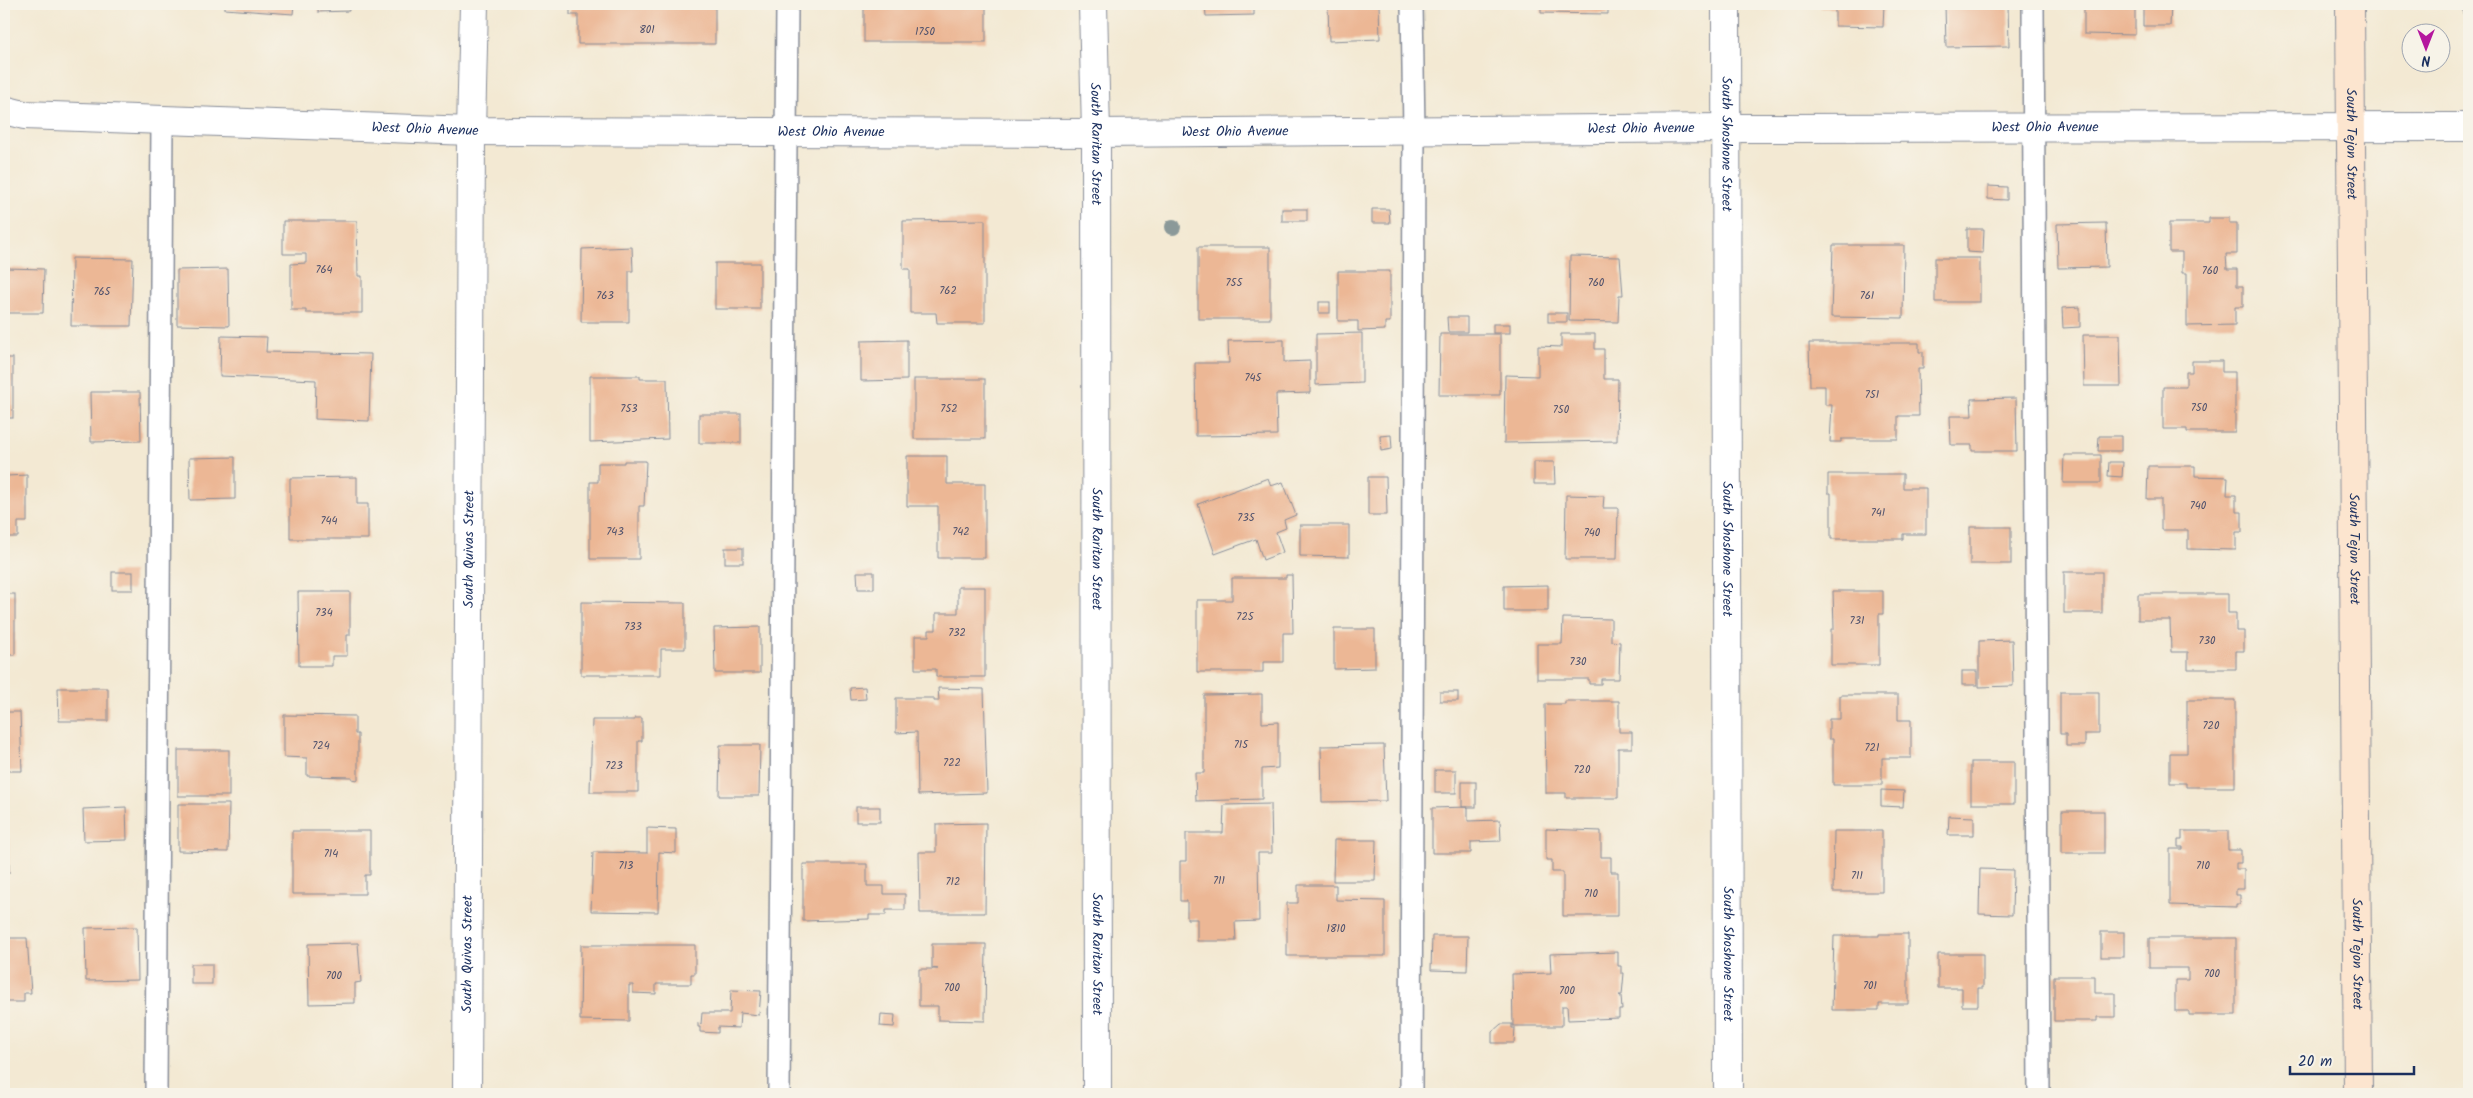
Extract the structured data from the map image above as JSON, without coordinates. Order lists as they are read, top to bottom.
{
  "streets": {
    "street": [
      "West Ohio Avenue",
      "South Raritan Street",
      "South Shoshone Street",
      "South Tejon Street",
      "South Quivas Street"
    ]
  },
  "crossings": [
    ["West Ohio Avenue", "South Raritan Street"],
    ["West Ohio Avenue", "South Shoshone Street"],
    ["West Ohio Avenue", "South Tejon Street"],
    ["West Ohio Avenue", "South Quivas Street"]
  ],
  "house_numbers": [
    "801",
    "1750",
    "764",
    "760",
    "755",
    "760",
    "762",
    "765",
    "763",
    "761",
    "745",
    "751",
    "750",
    "753",
    "752",
    "750",
    "740",
    "741",
    "735",
    "744",
    "743",
    "742",
    "740",
    "734",
    "725",
    "731",
    "733",
    "732",
    "730",
    "730",
    "720",
    "715",
    "724",
    "721",
    "722",
    "723",
    "720",
    "714",
    "713",
    "710",
    "711",
    "711",
    "712",
    "710",
    "1810",
    "700",
    "700",
    "701",
    "700",
    "700"
  ],
  "scale_bar": "20 m",
  "north": "bottom"
}
